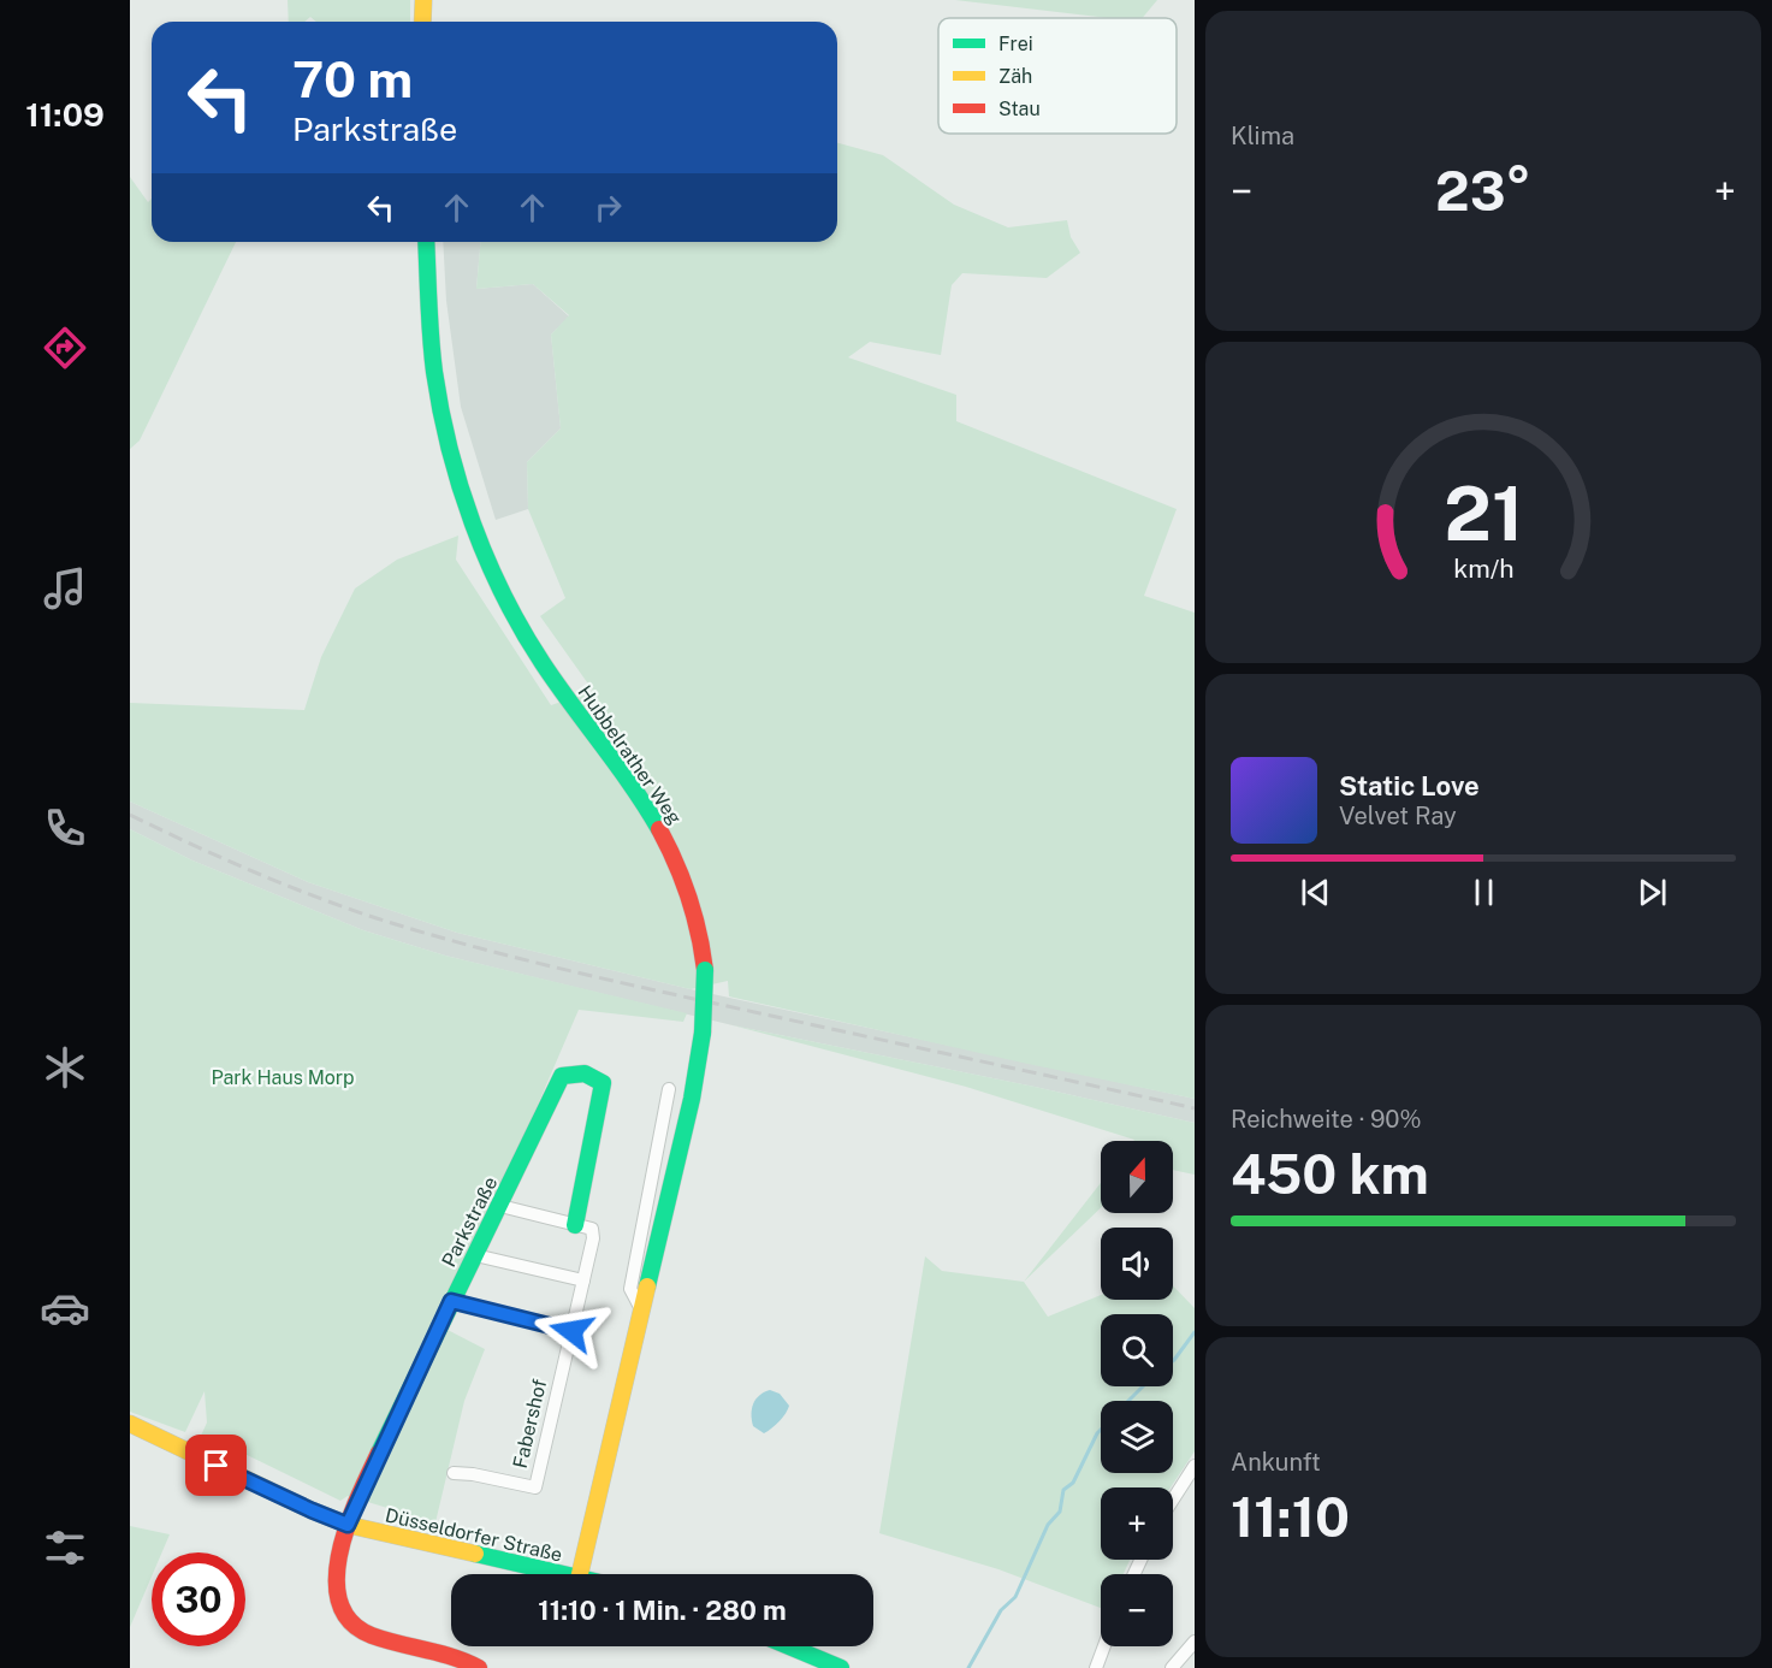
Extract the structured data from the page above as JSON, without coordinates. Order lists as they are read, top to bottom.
{
  "streets": {
    "street": [
      "Hubbelrather Weg",
      "Parkstraße",
      "Fabershof",
      "Düsseldorfer Straße"
    ]
  },
  "crossings": [
    ["Parkstraße", "Fabershof"],
    ["Parkstraße", "Düsseldorfer Straße"]
  ],
  "parks": ["Park Haus Morp"],
  "legend": ["Frei", "Zäh", "Stau"],
  "north": "top",
  "page": {
    "tabs": "11:09",
    "tile": [
      "Klima",
      ["Reichweite · 90%", "450 km"],
      ["Ankunft", "11:10"]
    ],
    "turn": ["70 m", "Parkstraße"],
    "heat": ["−", "23°", "+"],
    "song": ["Static Love", "Velvet Ray"],
    "map_buttons": ["+", "−"],
    "limit": "30",
    "trip": "11:10 · 1 Min. · 280 m",
    "gauge": ["21", "km/h"]
  }
}
